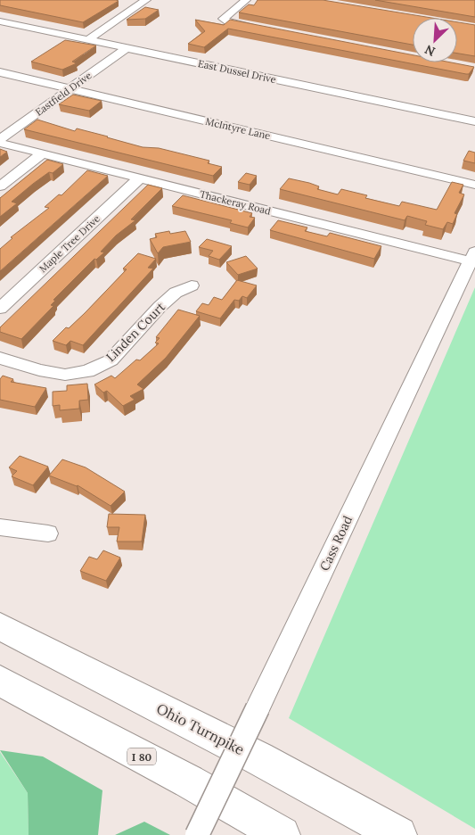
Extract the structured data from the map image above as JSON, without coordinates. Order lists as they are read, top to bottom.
{
  "streets": {
    "highway": ["Ohio Turnpike", "I 80"],
    "street": [
      "East Dussel Drive",
      "Eastfield Drive",
      "McIntyre Lane",
      "Thackeray Road",
      "Maple Tree Drive",
      "Linden Court",
      "Cass Road"
    ]
  },
  "crossings": [
    ["East Dussel Drive", "Eastfield Drive"],
    ["Eastfield Drive", "McIntyre Lane"],
    ["Thackeray Road", "Maple Tree Drive"],
    ["Thackeray Road", "Cass Road"]
  ],
  "north": "bottom left"
}
